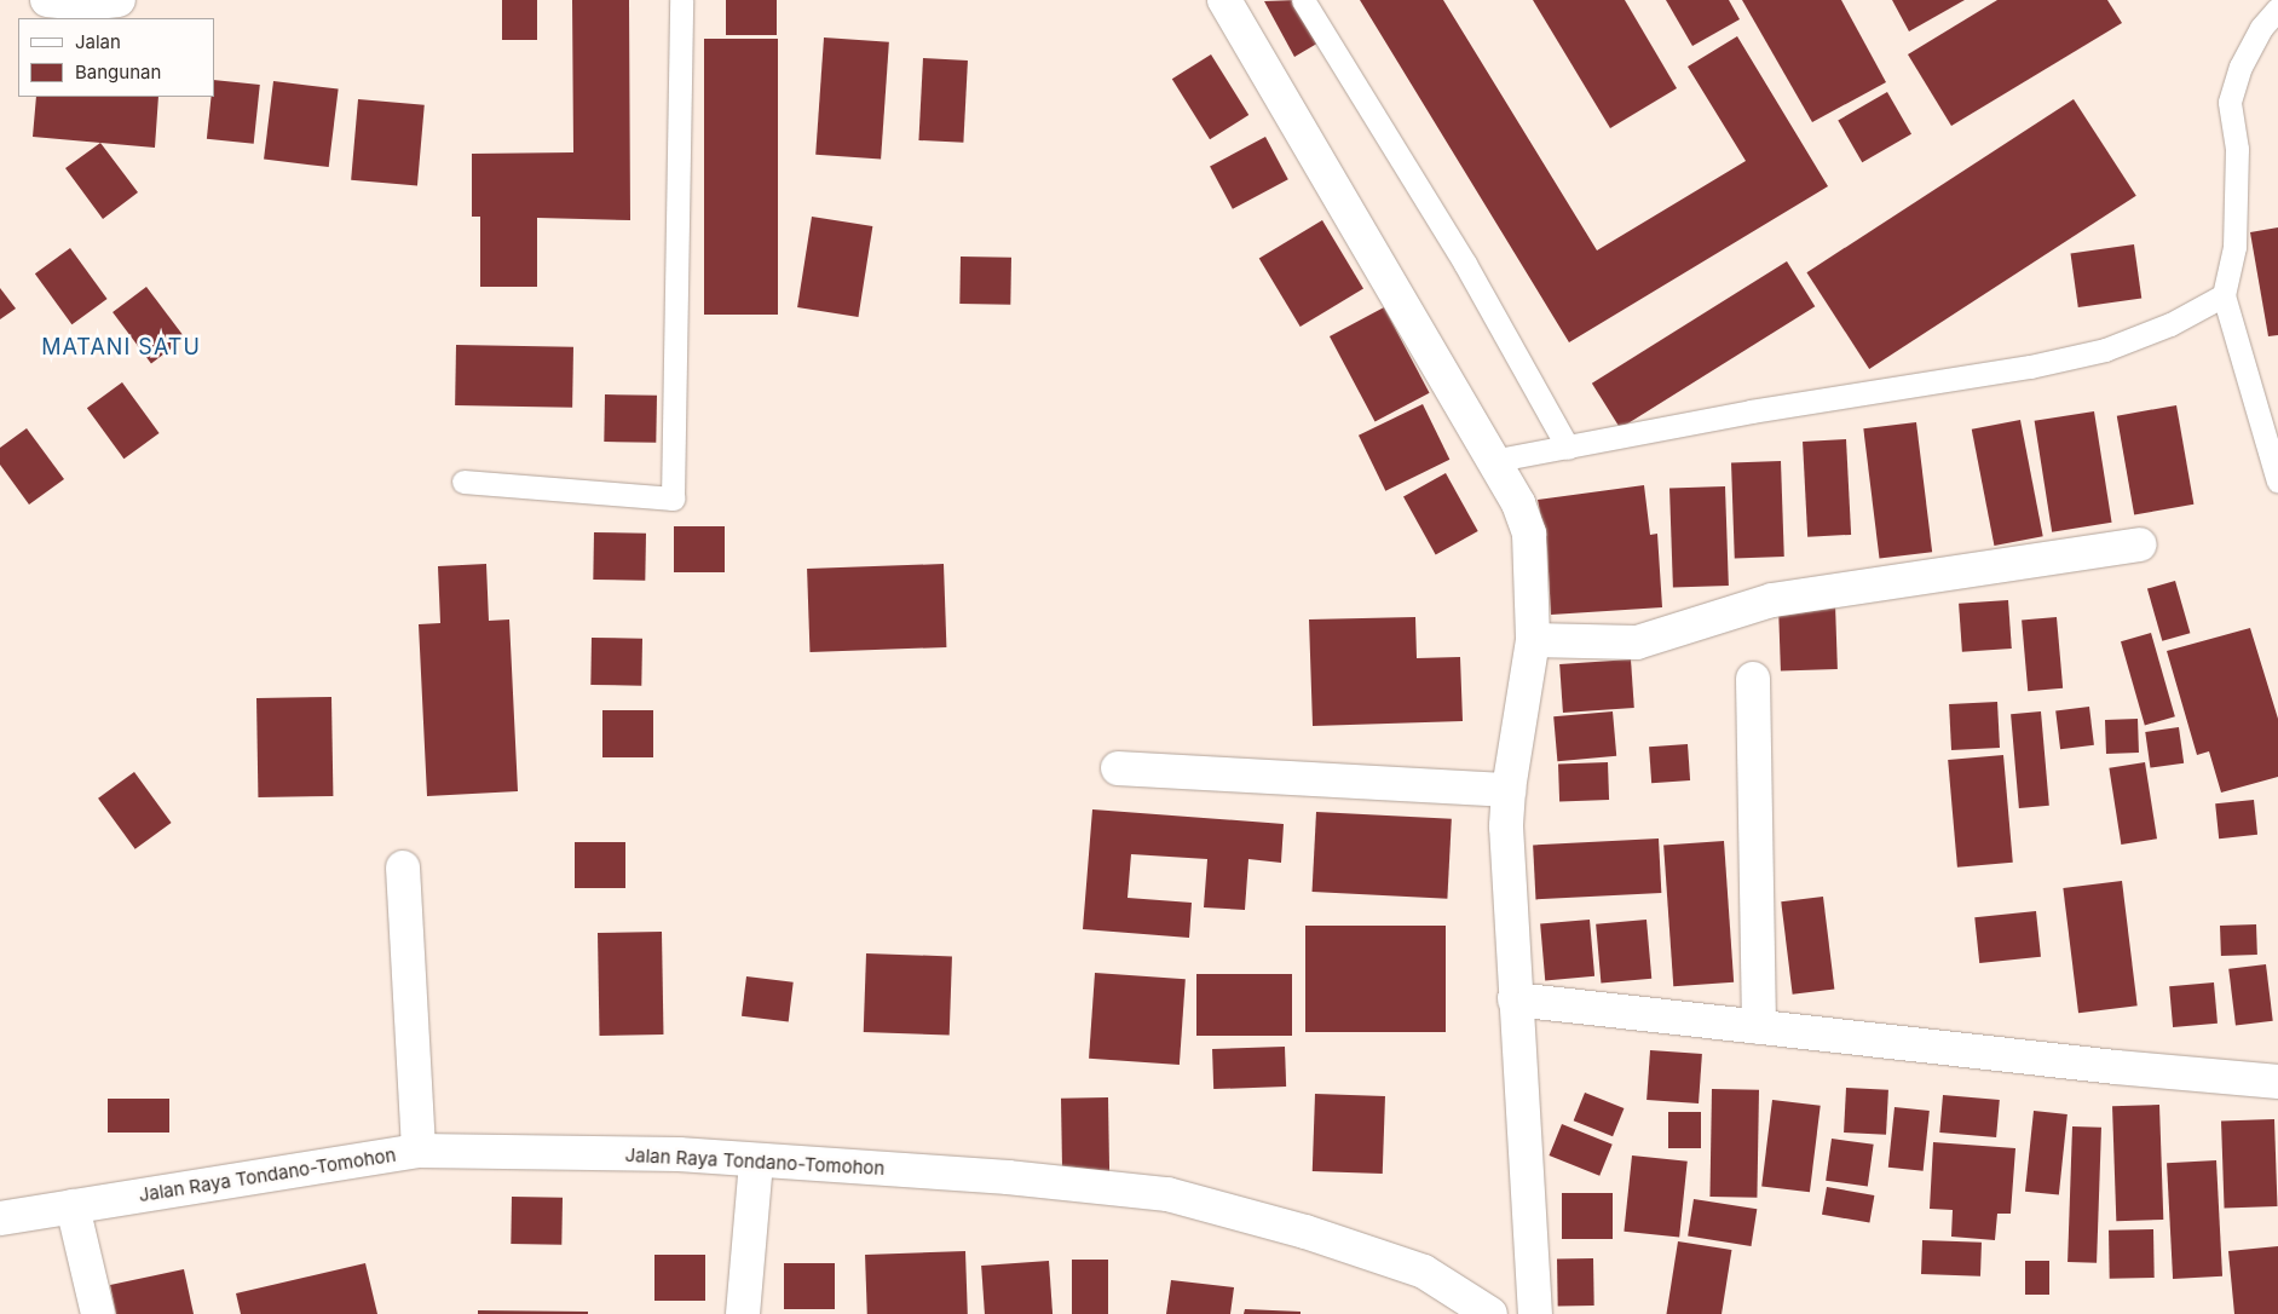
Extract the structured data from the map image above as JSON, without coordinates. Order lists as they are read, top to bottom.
{
  "streets": {
    "main road": ["Jalan Raya Tondano-Tomohon"]
  },
  "districts": ["MATANI SATU"],
  "legend": ["Jalan", "Bangunan"]
}
